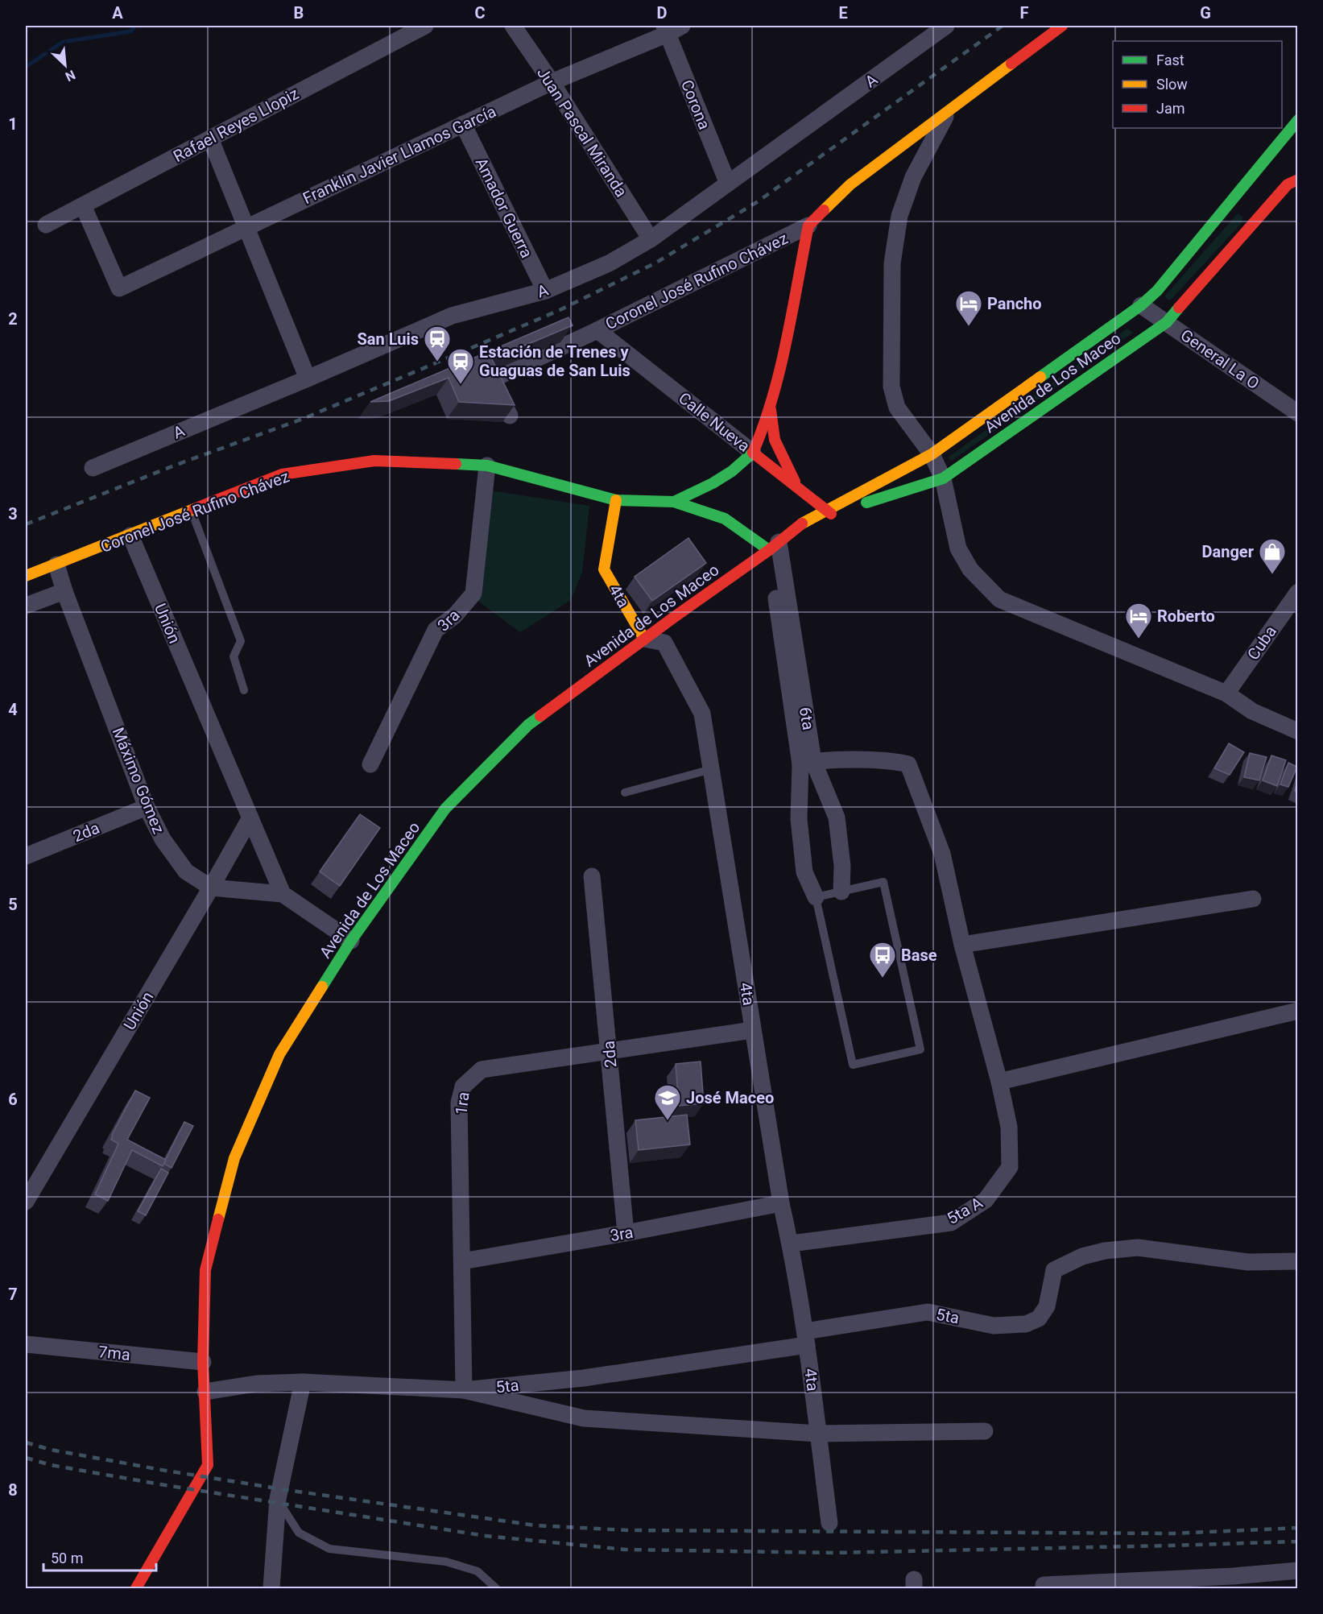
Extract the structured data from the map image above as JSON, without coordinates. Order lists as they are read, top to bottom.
{
  "streets": {
    "street": [
      "A",
      "Corona",
      "Rafael Reyes Llopiz",
      "Juan Pascal Miranda",
      "Franklin Javier Llamos García",
      "Amador Guerra",
      "Coronel José Rufino Chávez",
      "General La O",
      "Avenida de Los Maceo",
      "Calle Nueva",
      "4ta",
      "3ra",
      "Unión",
      "Cuba",
      "6ta",
      "Máximo Gómez",
      "2da",
      "1ra",
      "5ta A",
      "5ta",
      "7ma"
    ]
  },
  "crossings": [
    ["A", "Corona"],
    ["A", "Juan Pascal Miranda"],
    ["A", "Amador Guerra"],
    ["Corona", "Franklin Javier Llamos García"],
    ["Rafael Reyes Llopiz", "Franklin Javier Llamos García"],
    ["Juan Pascal Miranda", "Franklin Javier Llamos García"],
    ["Franklin Javier Llamos García", "Amador Guerra"],
    ["Coronel José Rufino Chávez", "Calle Nueva"],
    ["Coronel José Rufino Chávez", "4ta"],
    ["Coronel José Rufino Chávez", "3ra"],
    ["Coronel José Rufino Chávez", "Unión"],
    ["Coronel José Rufino Chávez", "Máximo Gómez"],
    ["General La O", "Avenida de Los Maceo"],
    ["Avenida de Los Maceo", "Calle Nueva"],
    ["Avenida de Los Maceo", "4ta"],
    ["Avenida de Los Maceo", "6ta"],
    ["Avenida de Los Maceo", "Máximo Gómez"],
    ["Avenida de Los Maceo", "5ta"],
    ["Avenida de Los Maceo", "7ma"],
    ["4ta", "3ra"],
    ["4ta", "1ra"],
    ["4ta", "5ta A"],
    ["4ta", "5ta"],
    ["3ra", "2da"],
    ["3ra", "1ra"],
    ["Unión", "Máximo Gómez"],
    ["6ta", "5ta A"],
    ["Máximo Gómez", "2da"],
    ["2da", "1ra"],
    ["1ra", "5ta"]
  ],
  "places": {
    "hotel": ["Pancho", "Roberto"],
    "station": ["San Luis", "Estación de Trenes y Guaguas de San Luis"],
    "shop": ["Danger"],
    "bus stop": ["Base"],
    "school or university": ["José Maceo"]
  },
  "legend": ["Fast", "Slow", "Jam"],
  "scale_bar": "50 m",
  "north": "bottom right",
  "grid": {
    "columns": [
      "A",
      "B",
      "C",
      "D",
      "E",
      "F",
      "G"
    ],
    "rows": [
      "1",
      "2",
      "3",
      "4",
      "5",
      "6",
      "7",
      "8"
    ]
  }
}
